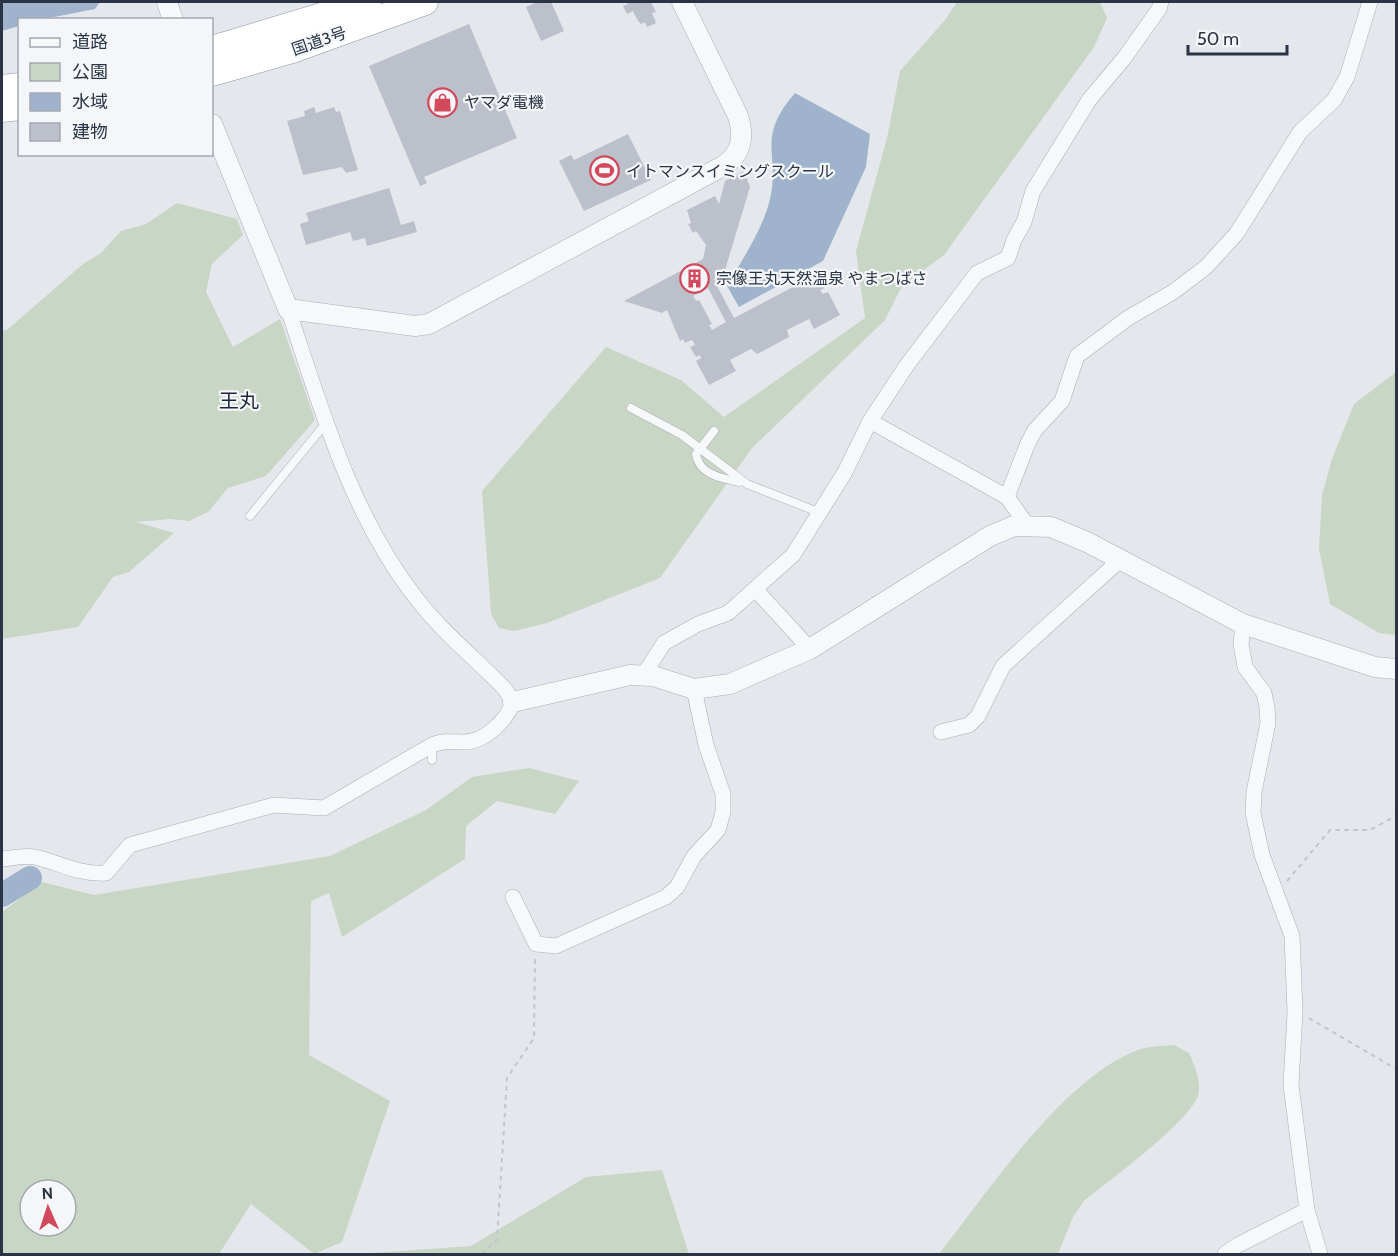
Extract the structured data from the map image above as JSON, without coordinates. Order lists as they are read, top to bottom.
{
  "streets": {
    "highway": ["国道3号"]
  },
  "districts": ["王丸"],
  "places": {
    "shop": ["ヤマダ電機"],
    "sports": ["イトマンスイミングスクール"],
    "building": ["宗像王丸天然温泉 やまつばさ"]
  },
  "legend": [
    "道路",
    "公園",
    "水域",
    "建物"
  ],
  "scale_bar": "50 m",
  "north": "top"
}
